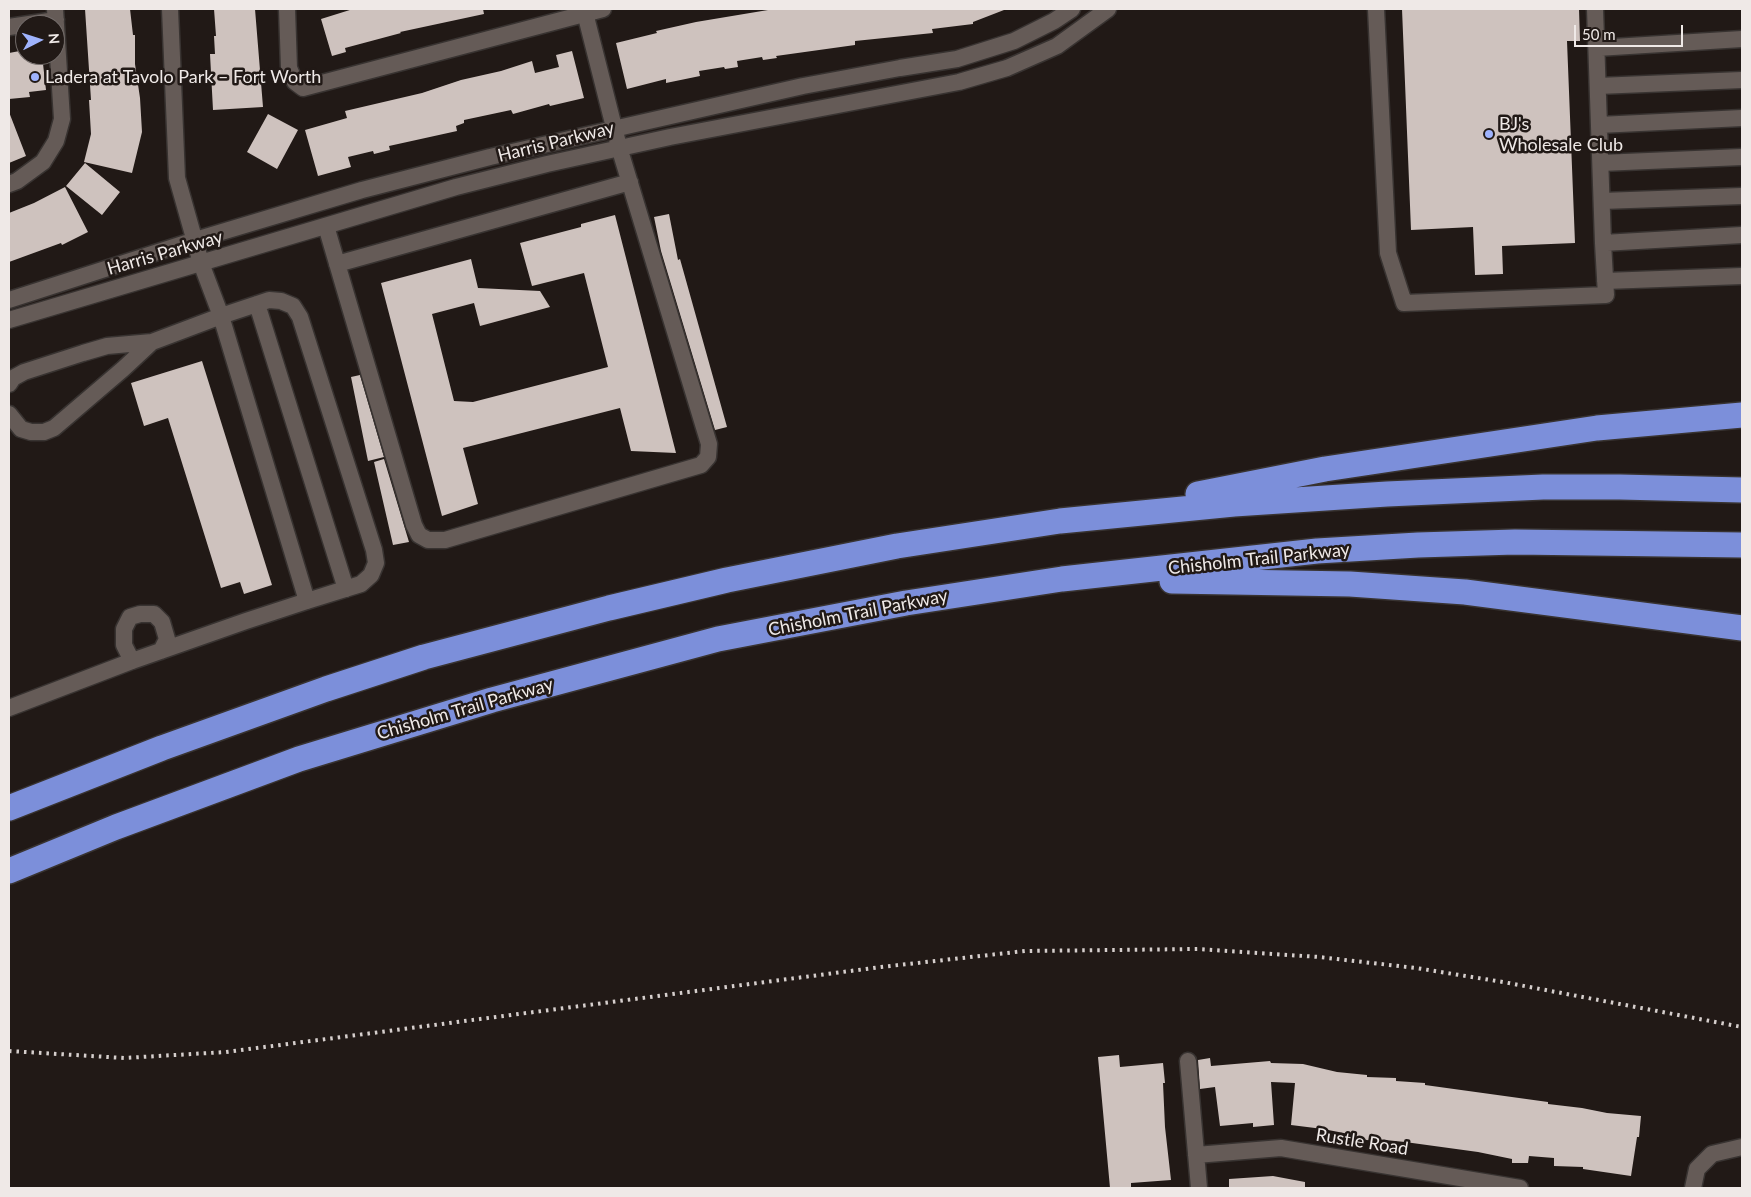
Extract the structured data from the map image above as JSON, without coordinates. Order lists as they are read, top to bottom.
{
  "streets": {
    "highway": ["Chisholm Trail Parkway"],
    "street": ["Harris Parkway", "Rustle Road"]
  },
  "places": ["Ladera at Tavolo Park – Fort Worth", "BJ's Wholesale Club"],
  "scale_bar": "50 m",
  "north": "right"
}
